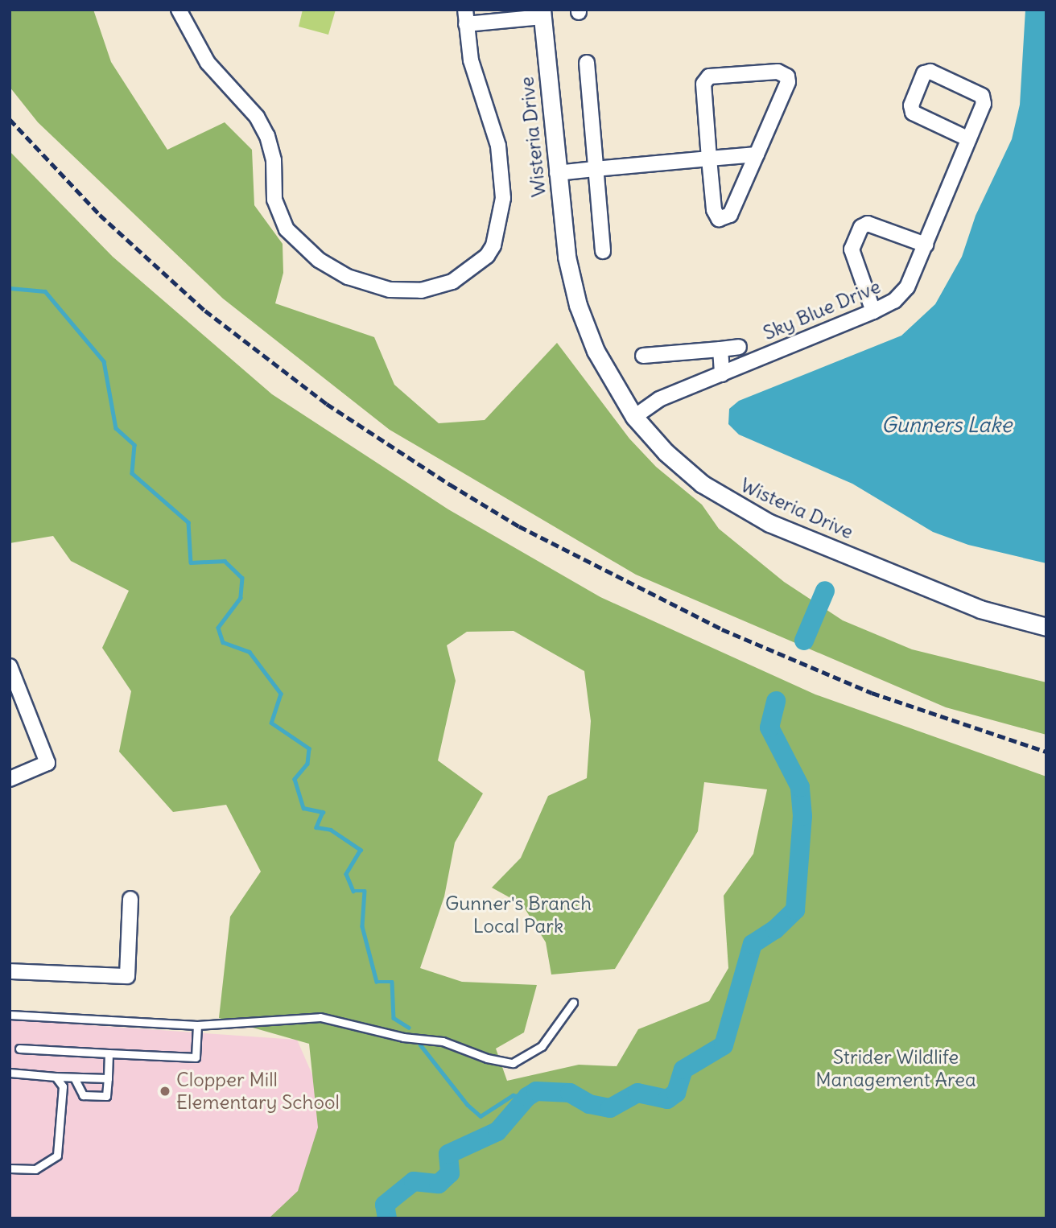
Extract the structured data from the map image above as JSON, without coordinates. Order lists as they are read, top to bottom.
{
  "streets": {
    "street": ["Wisteria Drive", "Sky Blue Drive"]
  },
  "crossings": [
    ["Wisteria Drive", "Sky Blue Drive"]
  ],
  "water": ["Gunners Lake"],
  "parks": ["Gunner's Branch Local Park", "Strider Wildlife Management Area"],
  "places": ["Clopper Mill Elementary School"]
}
